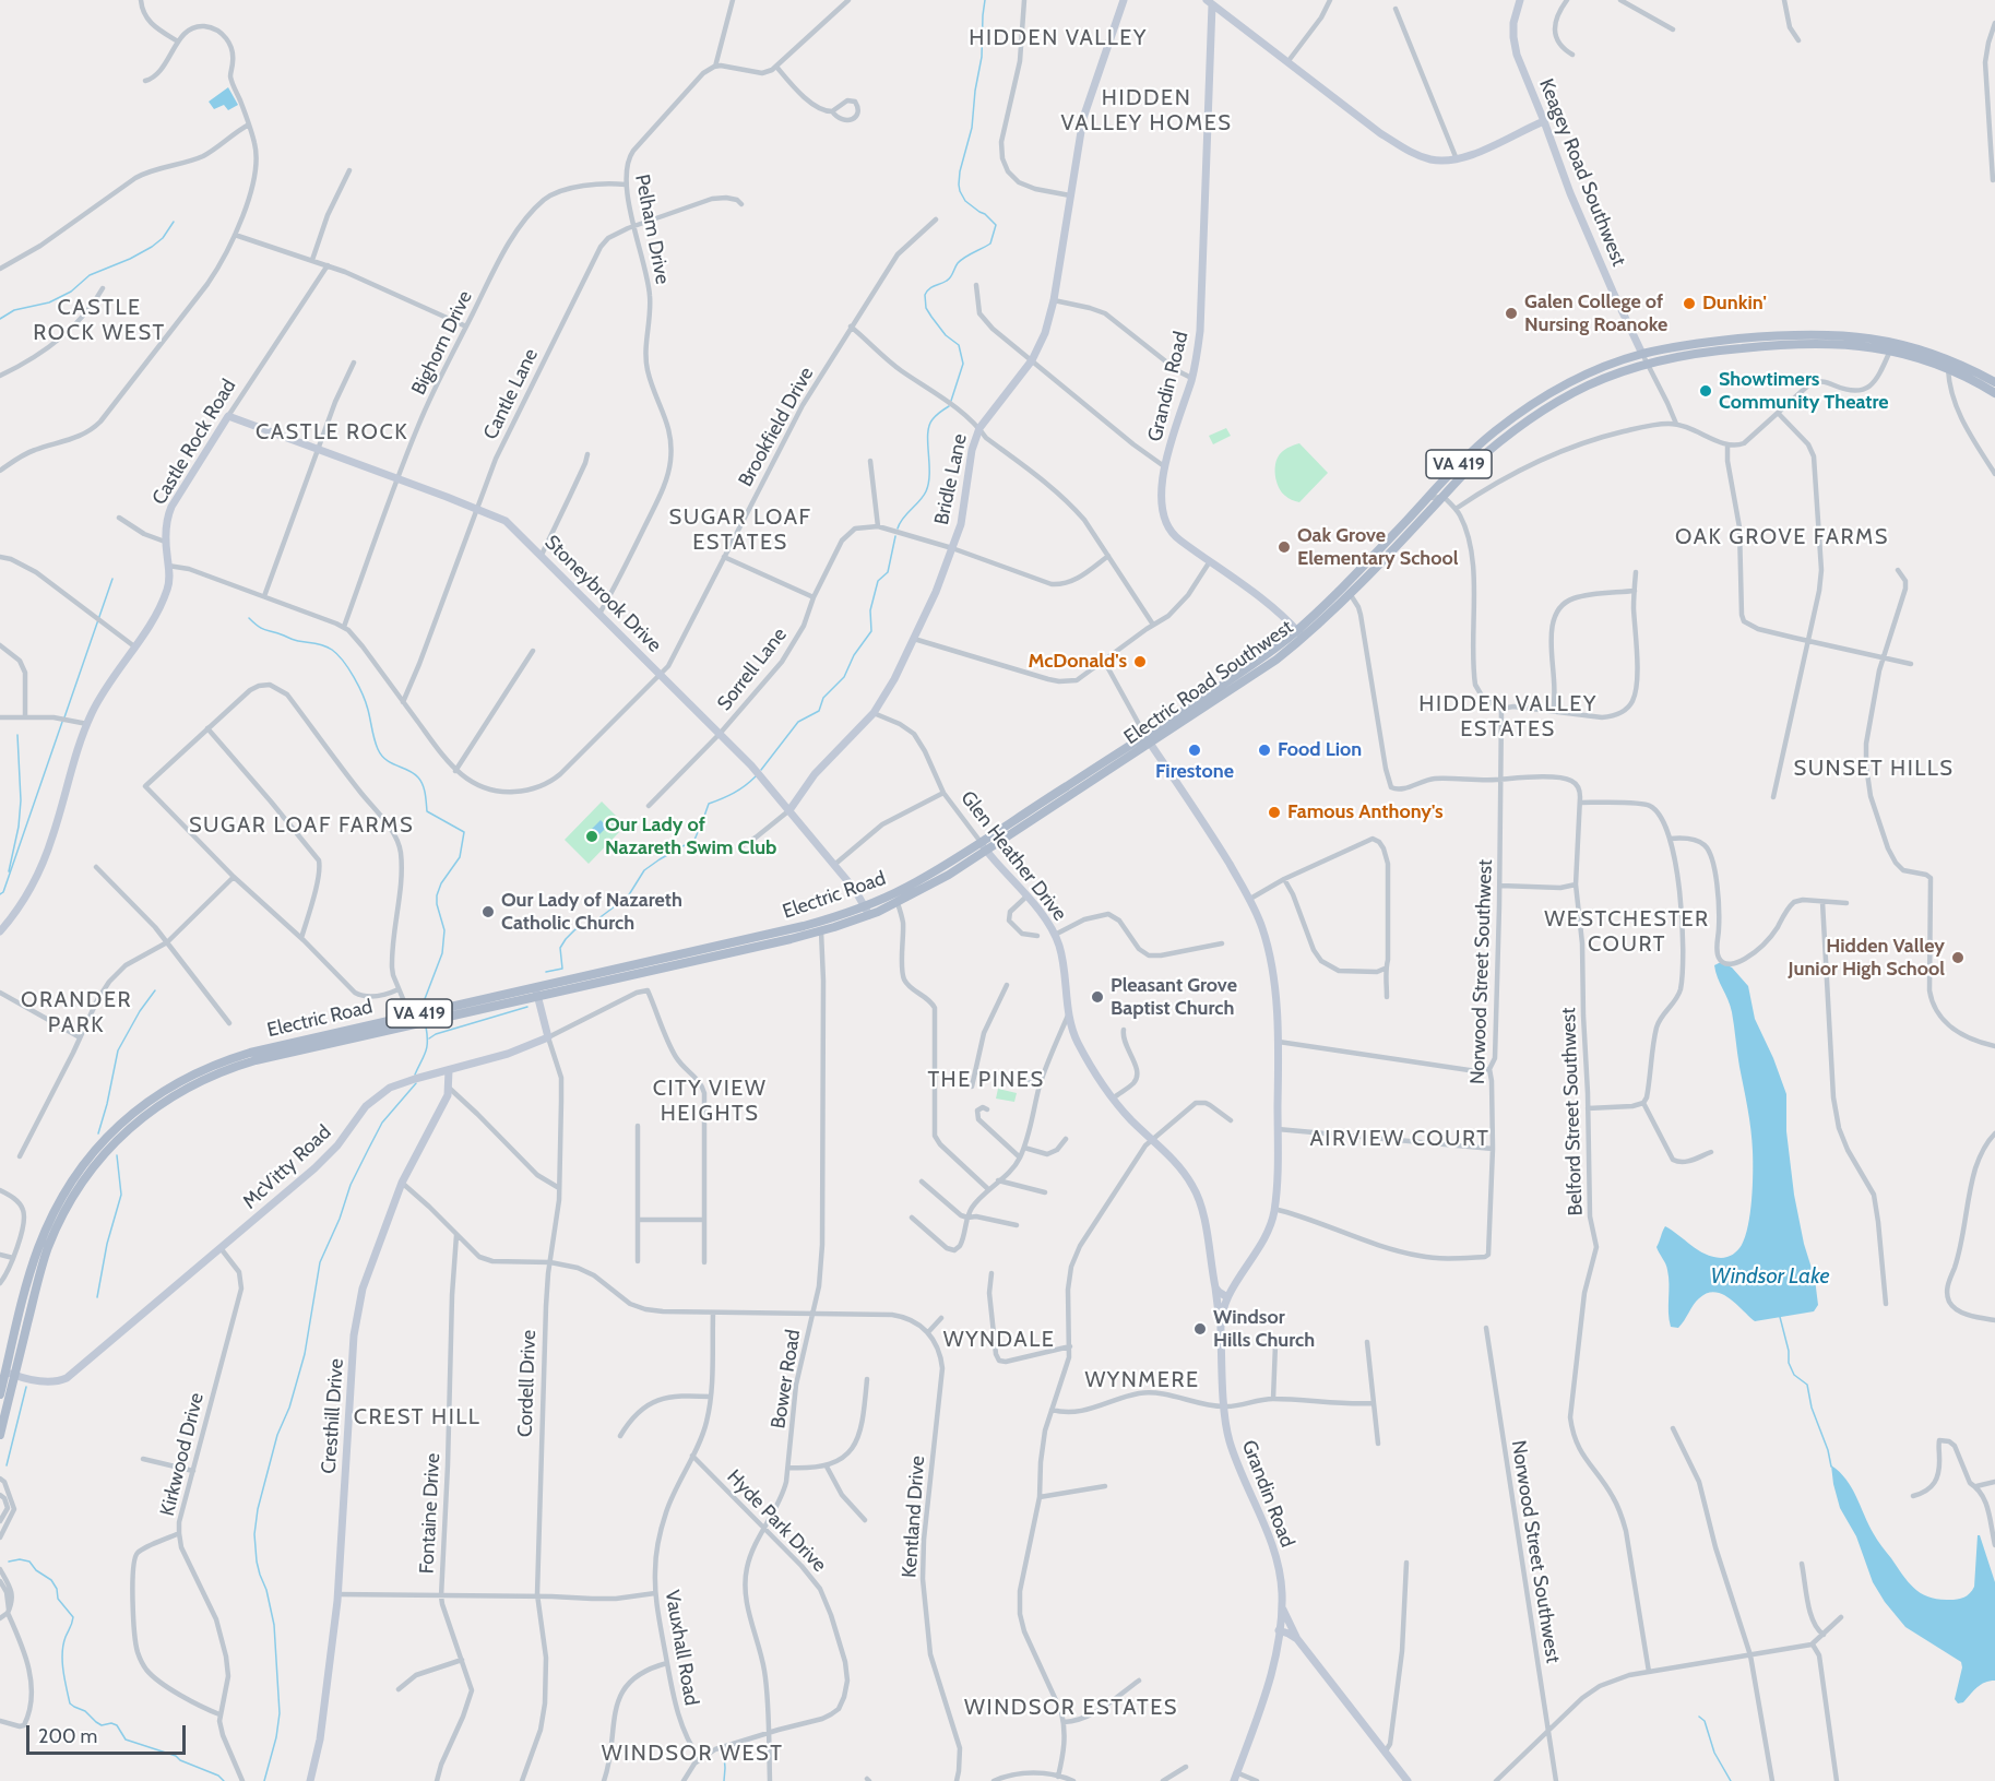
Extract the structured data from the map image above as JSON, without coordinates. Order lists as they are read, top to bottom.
{
  "streets": {
    "main road": ["VA 419", "Electric Road Southwest", "Electric Road"],
    "street": [
      "Keagey Road Southwest",
      "Pelham Drive",
      "Bighorn Drive",
      "Grandin Road",
      "Cantle Lane",
      "Brookfield Drive",
      "Castle Rock Road",
      "Bridle Lane",
      "Stoneybrook Drive",
      "Sorrell Lane",
      "Glen Heather Drive",
      "Norwood Street Southwest",
      "Belford Street Southwest",
      "McVitty Road",
      "Bower Road",
      "Cordell Drive",
      "Cresthill Drive",
      "Kirkwood Drive",
      "Fontaine Drive",
      "Kentland Drive",
      "Hyde Park Drive",
      "Vauxhall Road"
    ]
  },
  "crossings": [
    ["Keagey Road Southwest", "Electric Road Southwest"],
    ["Pelham Drive", "Bighorn Drive"],
    ["Pelham Drive", "Cantle Lane"],
    ["Pelham Drive", "Stoneybrook Drive"],
    ["Bighorn Drive", "Stoneybrook Drive"],
    ["Grandin Road", "Electric Road Southwest"],
    ["Grandin Road", "Glen Heather Drive"],
    ["Cantle Lane", "Stoneybrook Drive"],
    ["Brookfield Drive", "Stoneybrook Drive"],
    ["Castle Rock Road", "Stoneybrook Drive"],
    ["Bridle Lane", "Stoneybrook Drive"],
    ["Bridle Lane", "Glen Heather Drive"],
    ["Stoneybrook Drive", "Sorrell Lane"],
    ["Stoneybrook Drive", "Electric Road"],
    ["Electric Road Southwest", "Glen Heather Drive"],
    ["Electric Road Southwest", "Electric Road"],
    ["Glen Heather Drive", "Electric Road"],
    ["Electric Road", "McVitty Road"],
    ["Electric Road", "Bower Road"],
    ["Electric Road", "Cordell Drive"],
    ["McVitty Road", "Cordell Drive"],
    ["McVitty Road", "Cresthill Drive"],
    ["McVitty Road", "Kirkwood Drive"],
    ["Bower Road", "Hyde Park Drive"],
    ["Hyde Park Drive", "Vauxhall Road"]
  ],
  "districts": [
    "HIDDEN VALLEY",
    "HIDDEN VALLEY HOMES",
    "CASTLE ROCK WEST",
    "CASTLE ROCK",
    "SUGAR LOAF ESTATES",
    "OAK GROVE FARMS",
    "HIDDEN VALLEY ESTATES",
    "SUNSET HILLS",
    "SUGAR LOAF FARMS",
    "WESTCHESTER COURT",
    "ORANDER PARK",
    "THE PINES",
    "CITY VIEW HEIGHTS",
    "AIRVIEW COURT",
    "WYNDALE",
    "WYNMERE",
    "CREST HILL",
    "WINDSOR ESTATES",
    "WINDSOR WEST"
  ],
  "water": ["Windsor Lake"],
  "places": [
    "Dunkin'",
    "Galen College of Nursing Roanoke",
    "Showtimers Community Theatre",
    "Oak Grove Elementary School",
    "McDonald's",
    "Firestone",
    "Food Lion",
    "Famous Anthony's",
    "Our Lady of Nazareth Swim Club",
    "Our Lady of Nazareth Catholic Church",
    "Hidden Valley Junior High School",
    "Pleasant Grove Baptist Church",
    "Windsor Hills Church"
  ],
  "scale_bar": "200 m"
}
